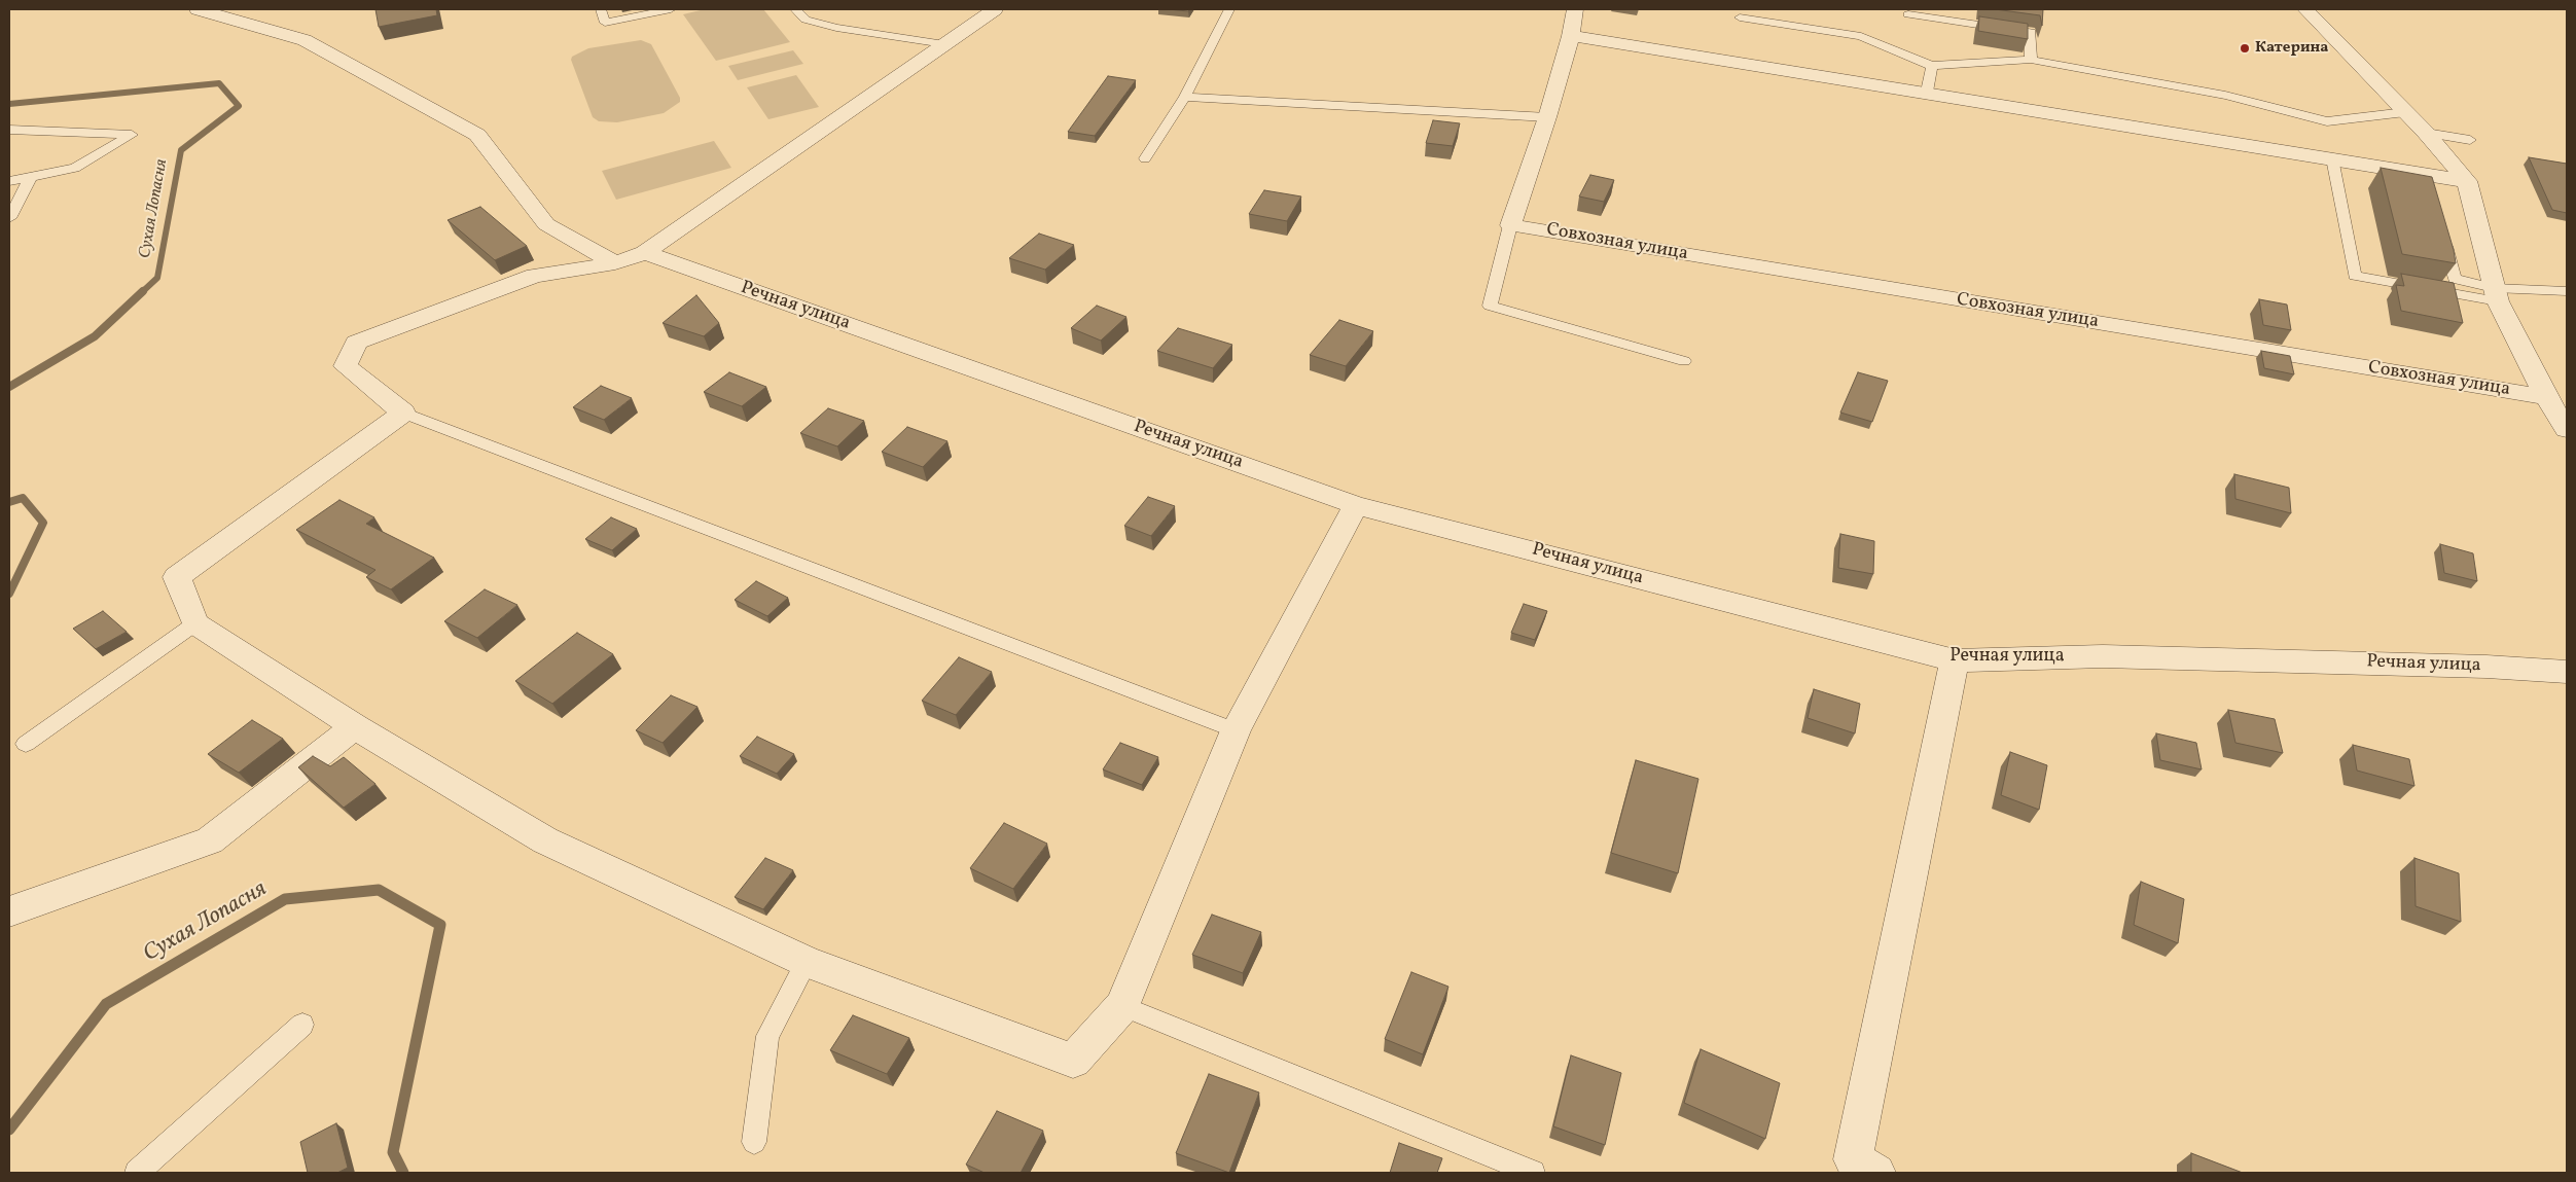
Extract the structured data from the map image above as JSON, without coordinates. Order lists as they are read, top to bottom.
{
  "streets": {
    "street": ["Совхозная улица", "Речная улица"]
  },
  "water": ["Сухая Лопасня"],
  "places": ["Катерина"]
}
